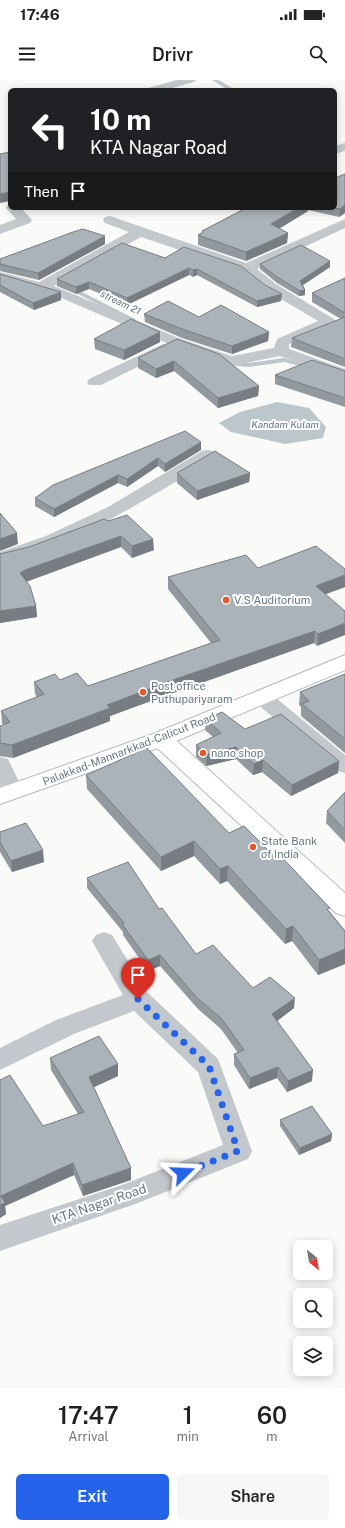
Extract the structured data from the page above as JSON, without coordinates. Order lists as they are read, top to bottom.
{
  "streets": {
    "main road": ["Palakkad-Mannarkkad-Calicut Road"],
    "street": ["KTA Nagar Road"]
  },
  "water": ["stream 21", "Kandam Kulam"],
  "places": [
    "V.S Auditorium",
    "Post office Puthupariyaram",
    "nano shop",
    "State Bank of India"
  ],
  "north": "bottom right",
  "page": {
    "status": "17:46",
    "header": "Drivr",
    "turn": ["10 m", "KTA Nagar Road"],
    "then": "Then",
    "eta": [
      "17:47",
      "Arrival",
      "1",
      "min",
      "60",
      "m"
    ],
    "buttons": ["Exit", "Share"]
  }
}
